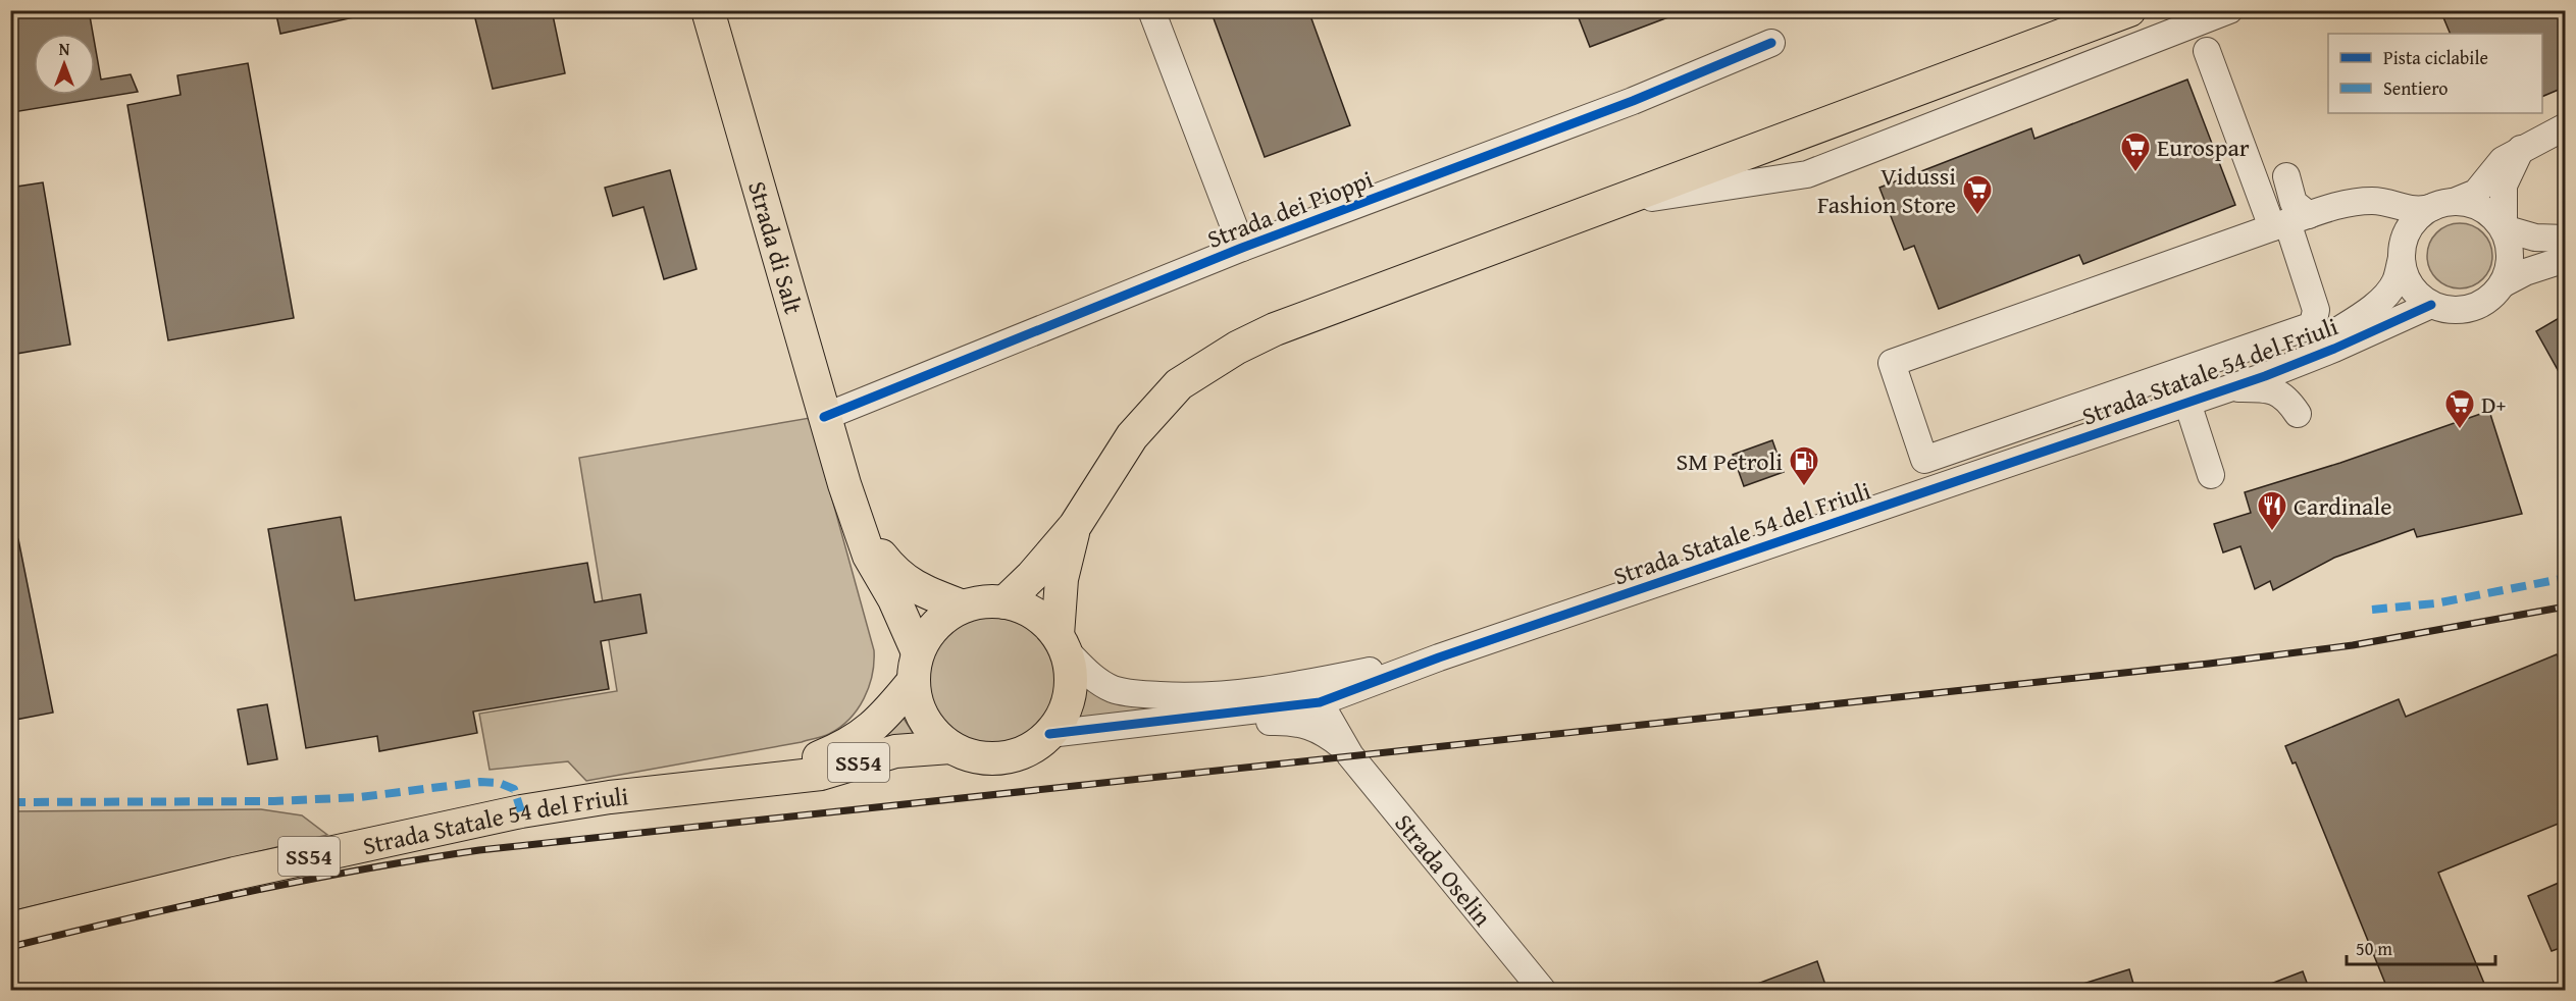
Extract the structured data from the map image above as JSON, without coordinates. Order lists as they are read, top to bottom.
{
  "streets": {
    "main road": ["Strada di Salt", "Strada Statale 54 del Friuli", "SS54"],
    "street": ["Strada dei Pioppi", "Strada Oselin"]
  },
  "crossings": [
    ["Strada dei Pioppi", "Strada di Salt"],
    ["Strada Statale 54 del Friuli", "Strada Oselin"]
  ],
  "places": {
    "supermarket": ["Eurospar", "Vidussi Fashion Store", "D+"],
    "fuel station": ["SM Petroli"],
    "restaurant": ["Cardinale"]
  },
  "legend": ["Pista ciclabile", "Sentiero"],
  "scale_bar": "50 m",
  "north": "top"
}
